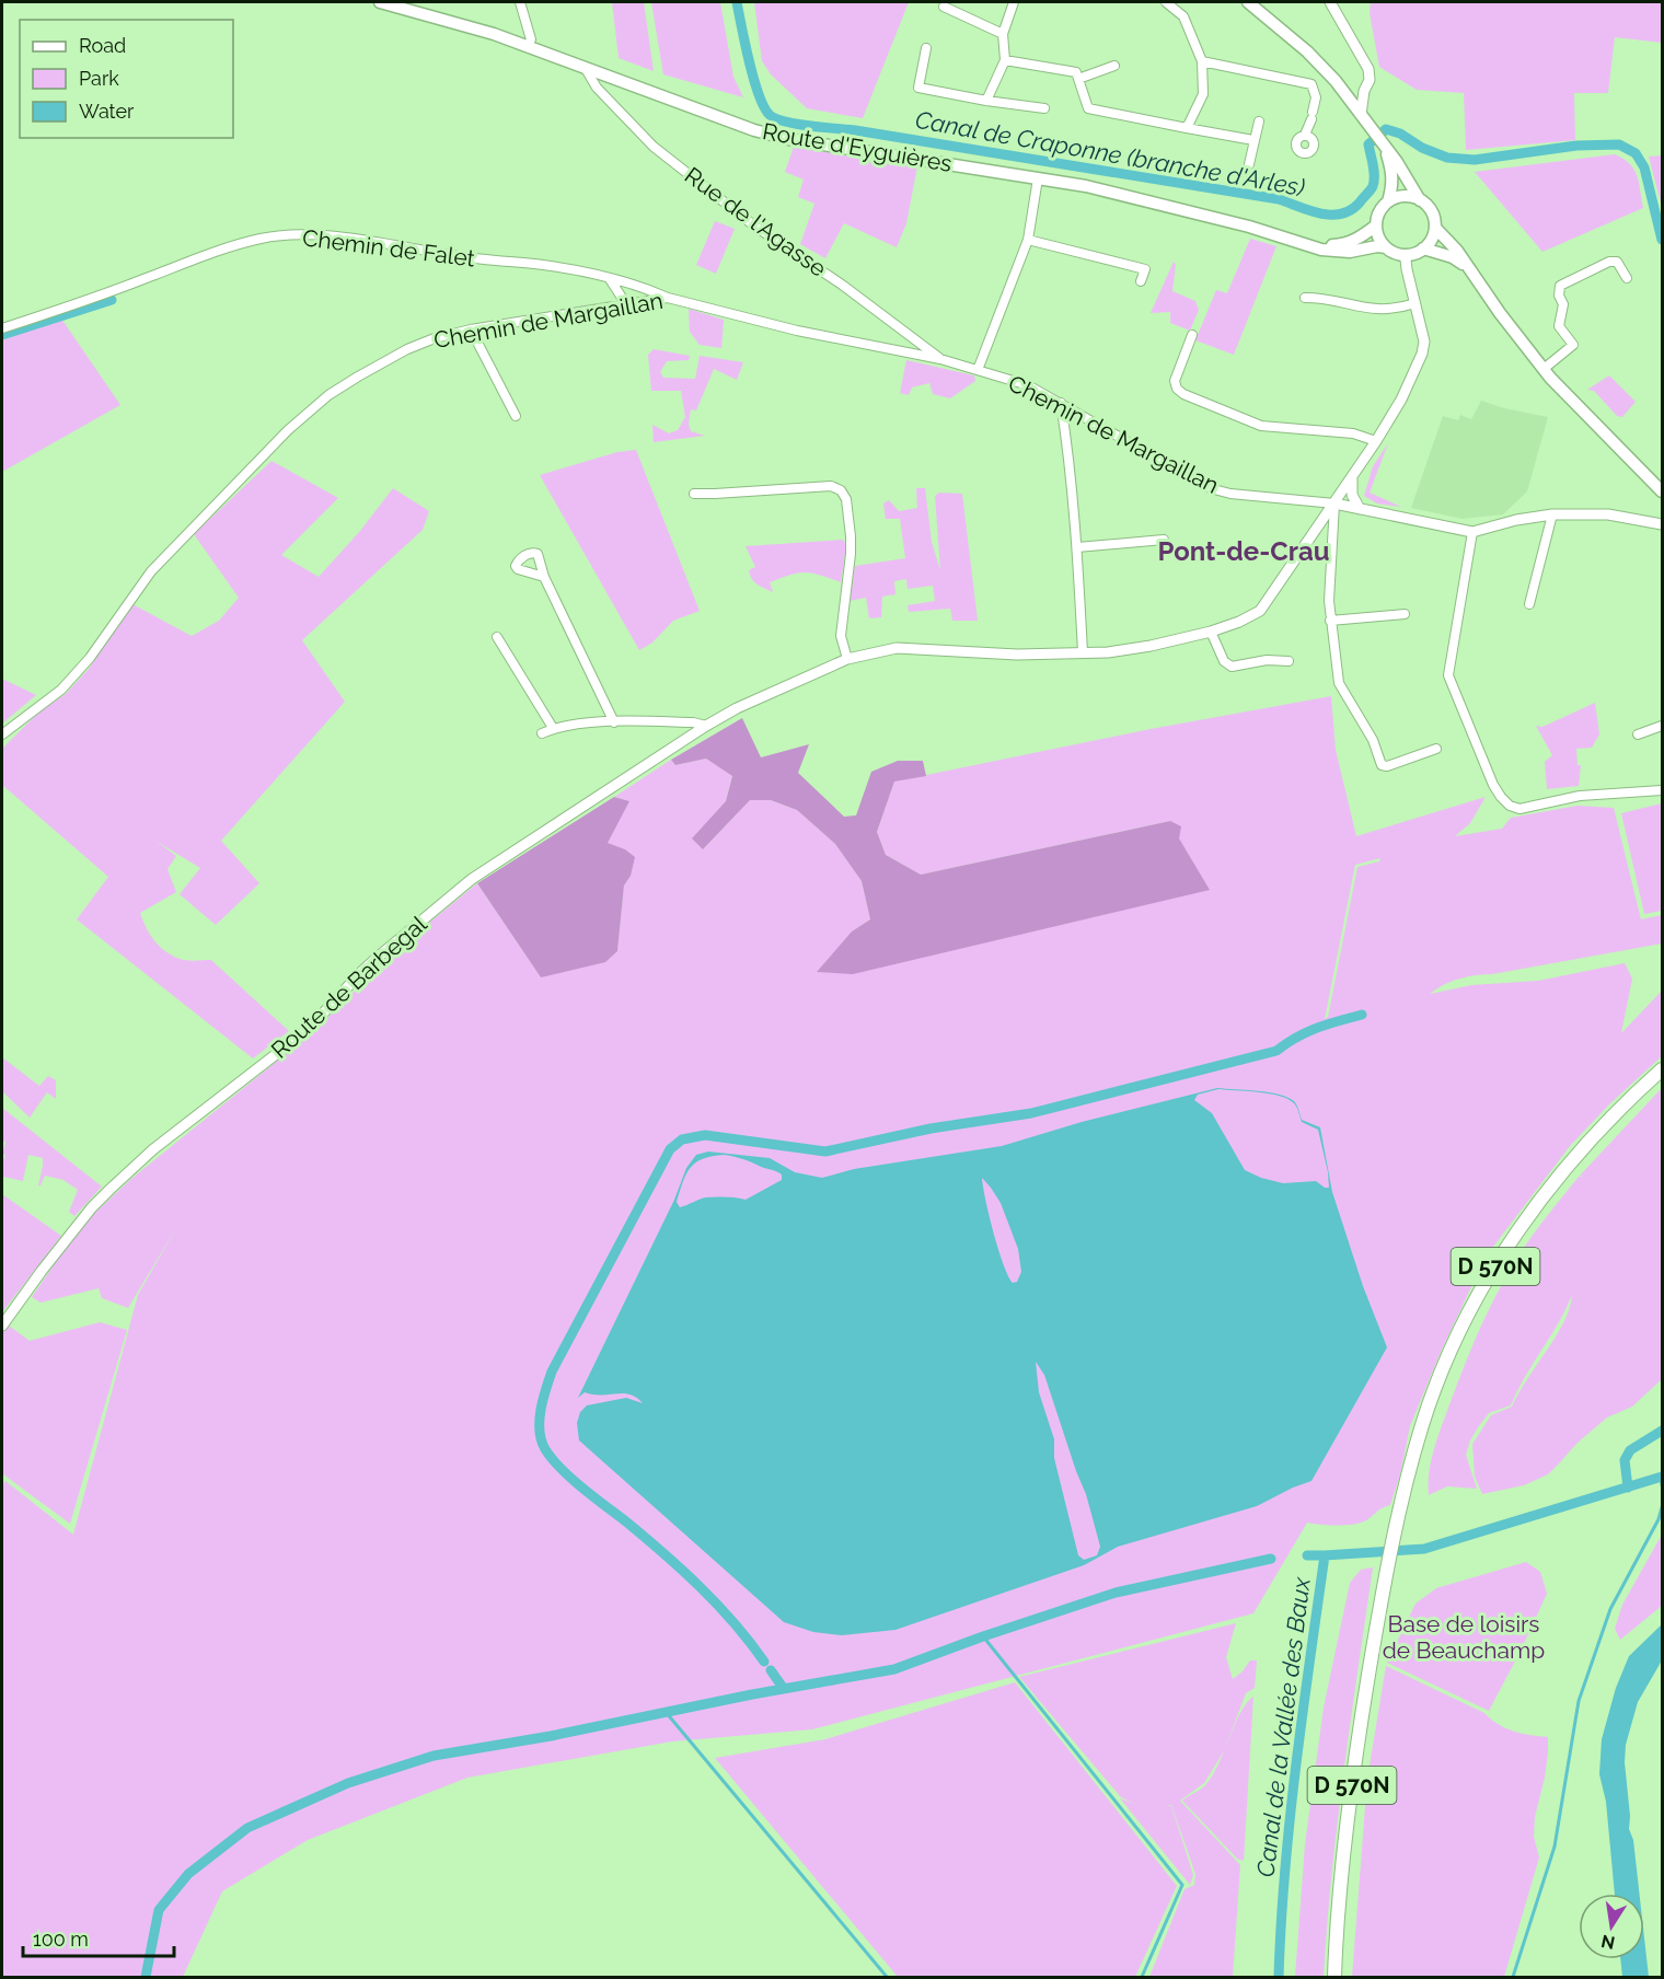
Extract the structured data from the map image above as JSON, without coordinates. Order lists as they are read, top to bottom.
{
  "streets": {
    "main road": ["Route d'Eyguières", "D 570N"],
    "street": [
      "Rue de l'Agasse",
      "Chemin de Falet",
      "Chemin de Margaillan",
      "Route de Barbegal"
    ]
  },
  "crossings": [
    ["Route d'Eyguières", "Rue de l'Agasse"],
    ["Route d'Eyguières", "Route de Barbegal"],
    ["Rue de l'Agasse", "Chemin de Margaillan"],
    ["Chemin de Falet", "Chemin de Margaillan"],
    ["Chemin de Margaillan", "Route de Barbegal"]
  ],
  "districts": ["Pont-de-Crau"],
  "water": ["Canal de Craponne (branche d'Arles)", "Canal de la Vallée des Baux"],
  "parks": ["Base de loisirs de Beauchamp"],
  "legend": ["Road", "Park", "Water"],
  "scale_bar": "100 m",
  "north": "bottom"
}
